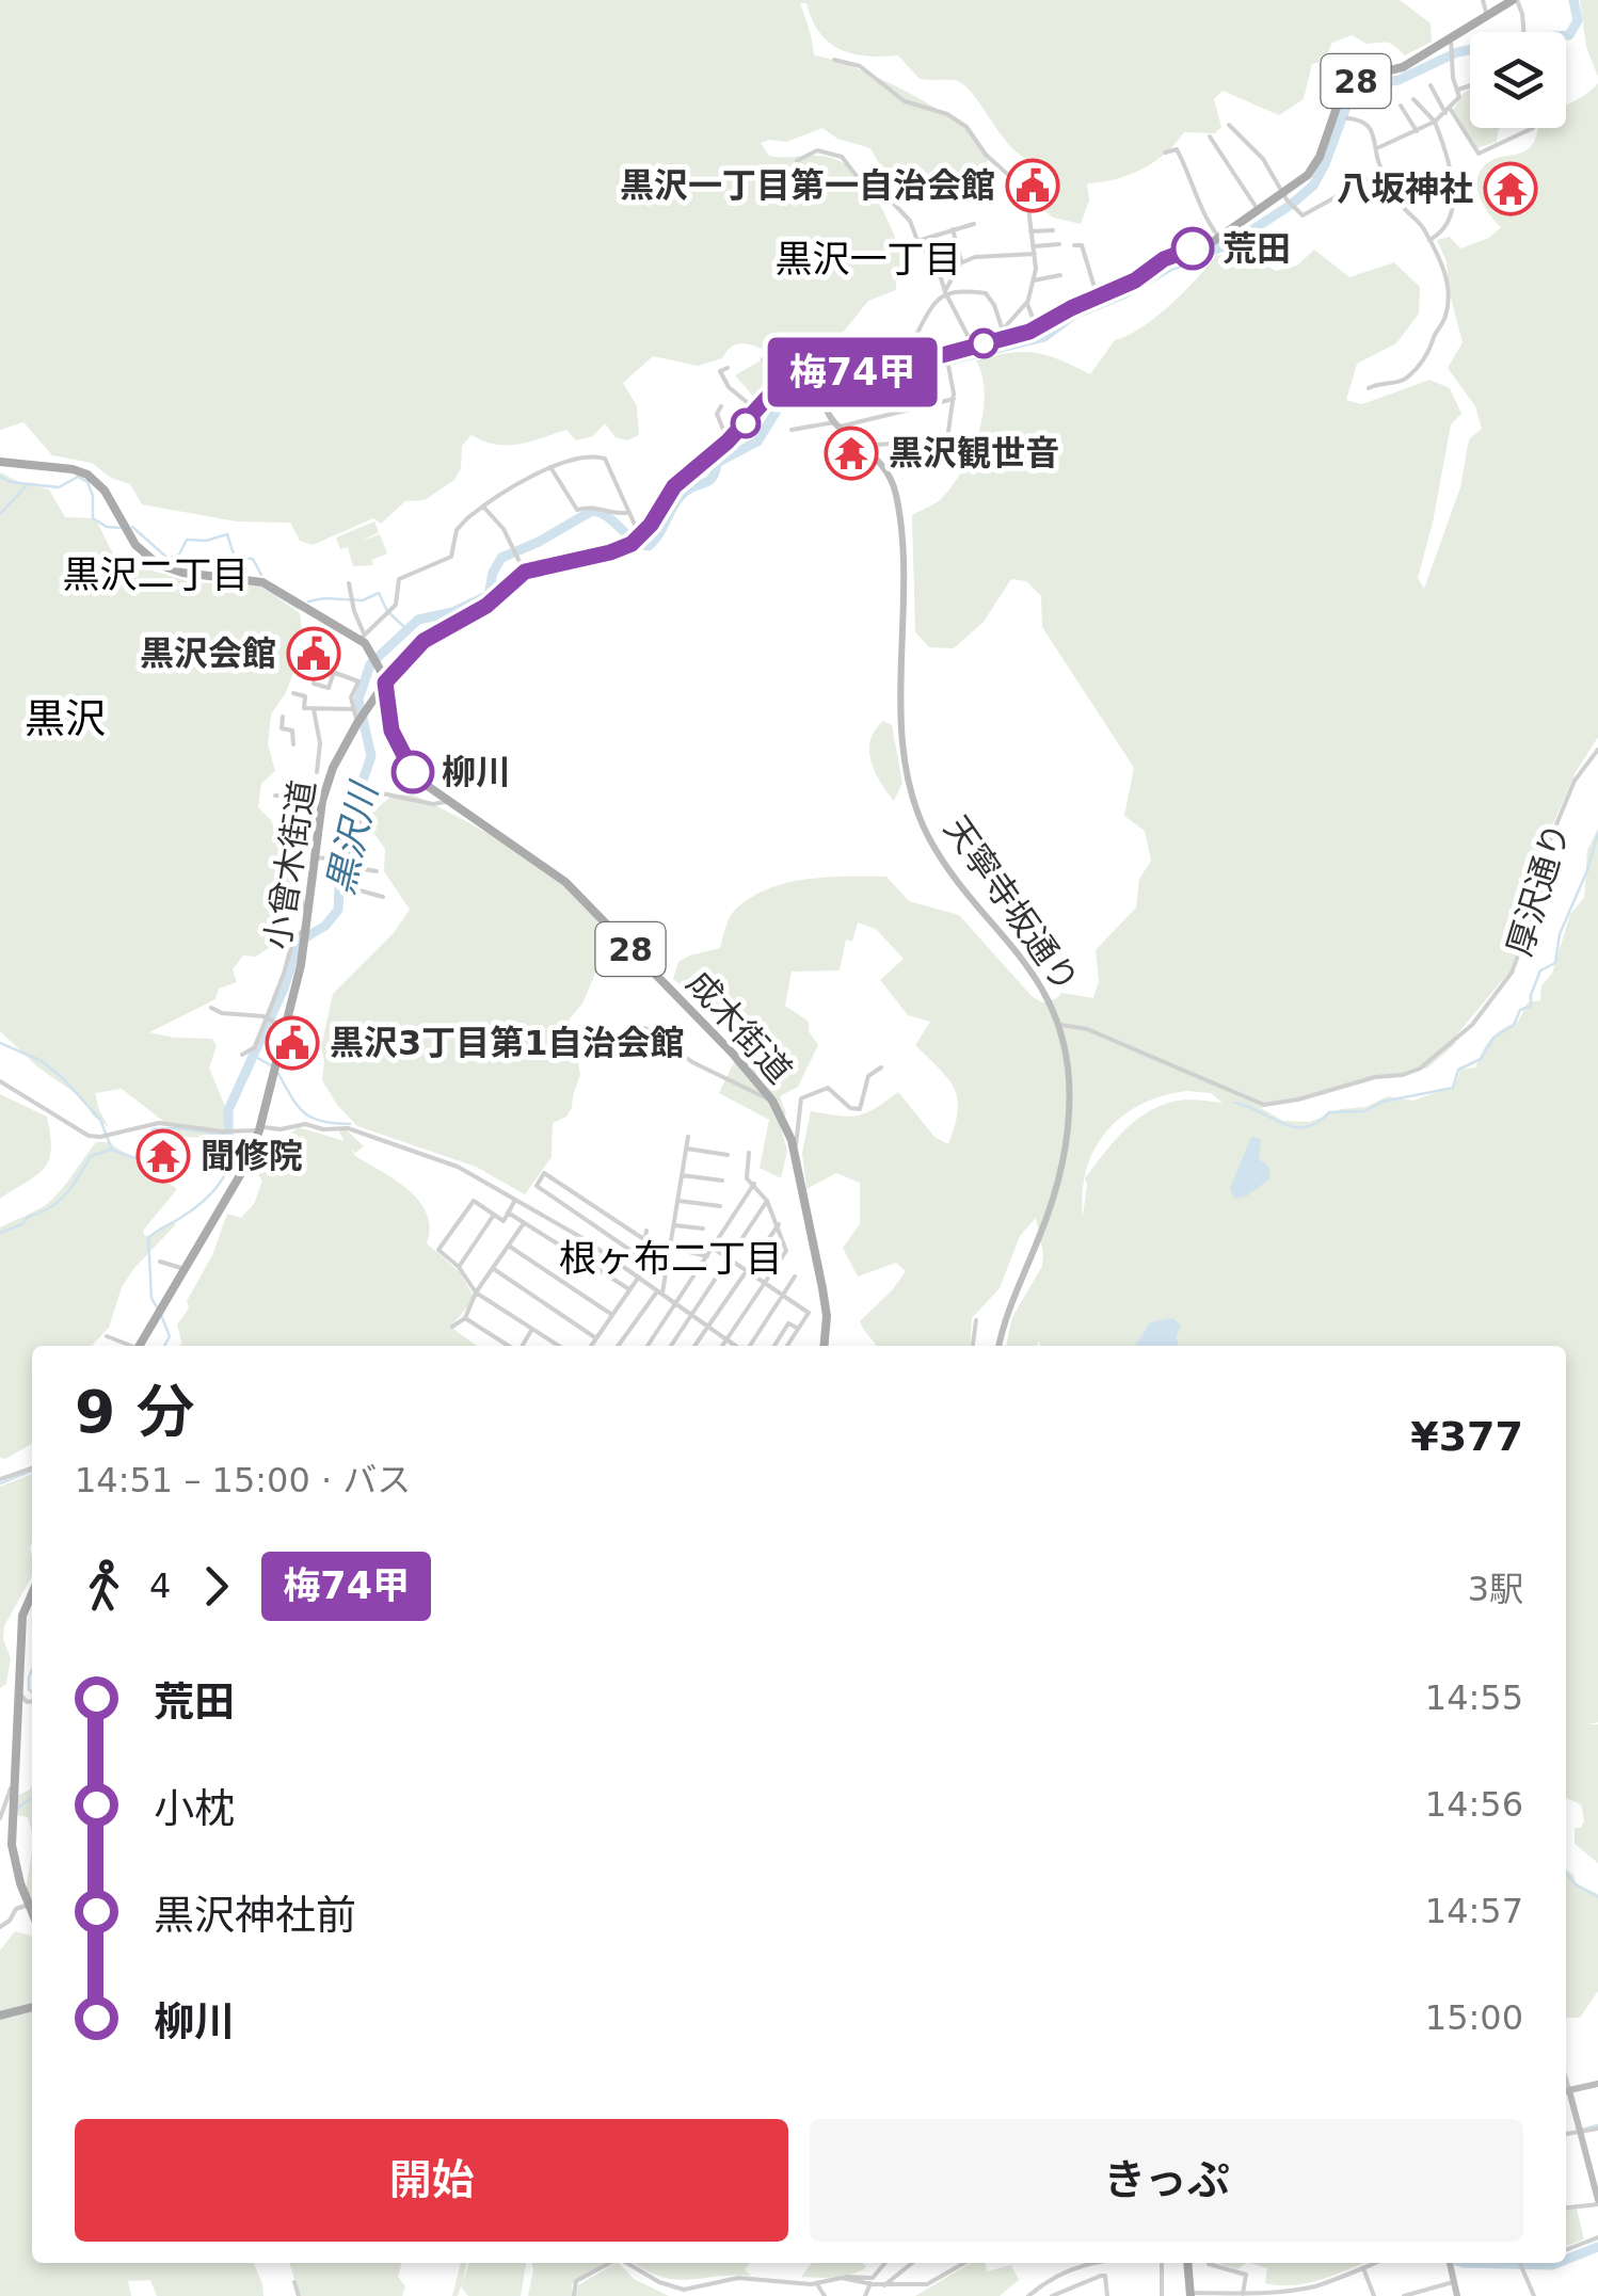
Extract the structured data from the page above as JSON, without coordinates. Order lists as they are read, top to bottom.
{
  "streets": {
    "main road": ["28", "小曾木街道", "成木街道"],
    "street": ["厚沢通り", "天寧寺坂通り"]
  },
  "crossings": [
    ["28", "天寧寺坂通り"],
    ["小曾木街道", "成木街道"],
    ["厚沢通り", "天寧寺坂通り"]
  ],
  "districts": [
    "黒沢一丁目",
    "黒沢二丁目",
    "黒沢",
    "根ヶ布二丁目"
  ],
  "water": ["黒沢川"],
  "places": {
    "public building": ["黒沢一丁目第一自治会館", "黒沢会館", "黒沢3丁目第1自治会館"],
    "temple": ["八坂神社", "黒沢観世音", "聞修院"],
    "other": ["荒田", "柳川"]
  },
  "lines": ["bus line 梅74甲"],
  "page": {
    "on_map": "梅74甲",
    "heading": ["9 分", "14:51 – 15:00 · バス", "¥377"],
    "legs": ["4", "梅74甲", "3駅"],
    "list": [
      {
        "name": "荒田",
        "value": "14:55"
      },
      {
        "name": "小枕",
        "value": "14:56"
      },
      {
        "name": "黒沢神社前",
        "value": "14:57"
      },
      {
        "name": "柳川",
        "value": "15:00"
      }
    ],
    "buttons": ["開始", "きっぷ"]
  }
}
